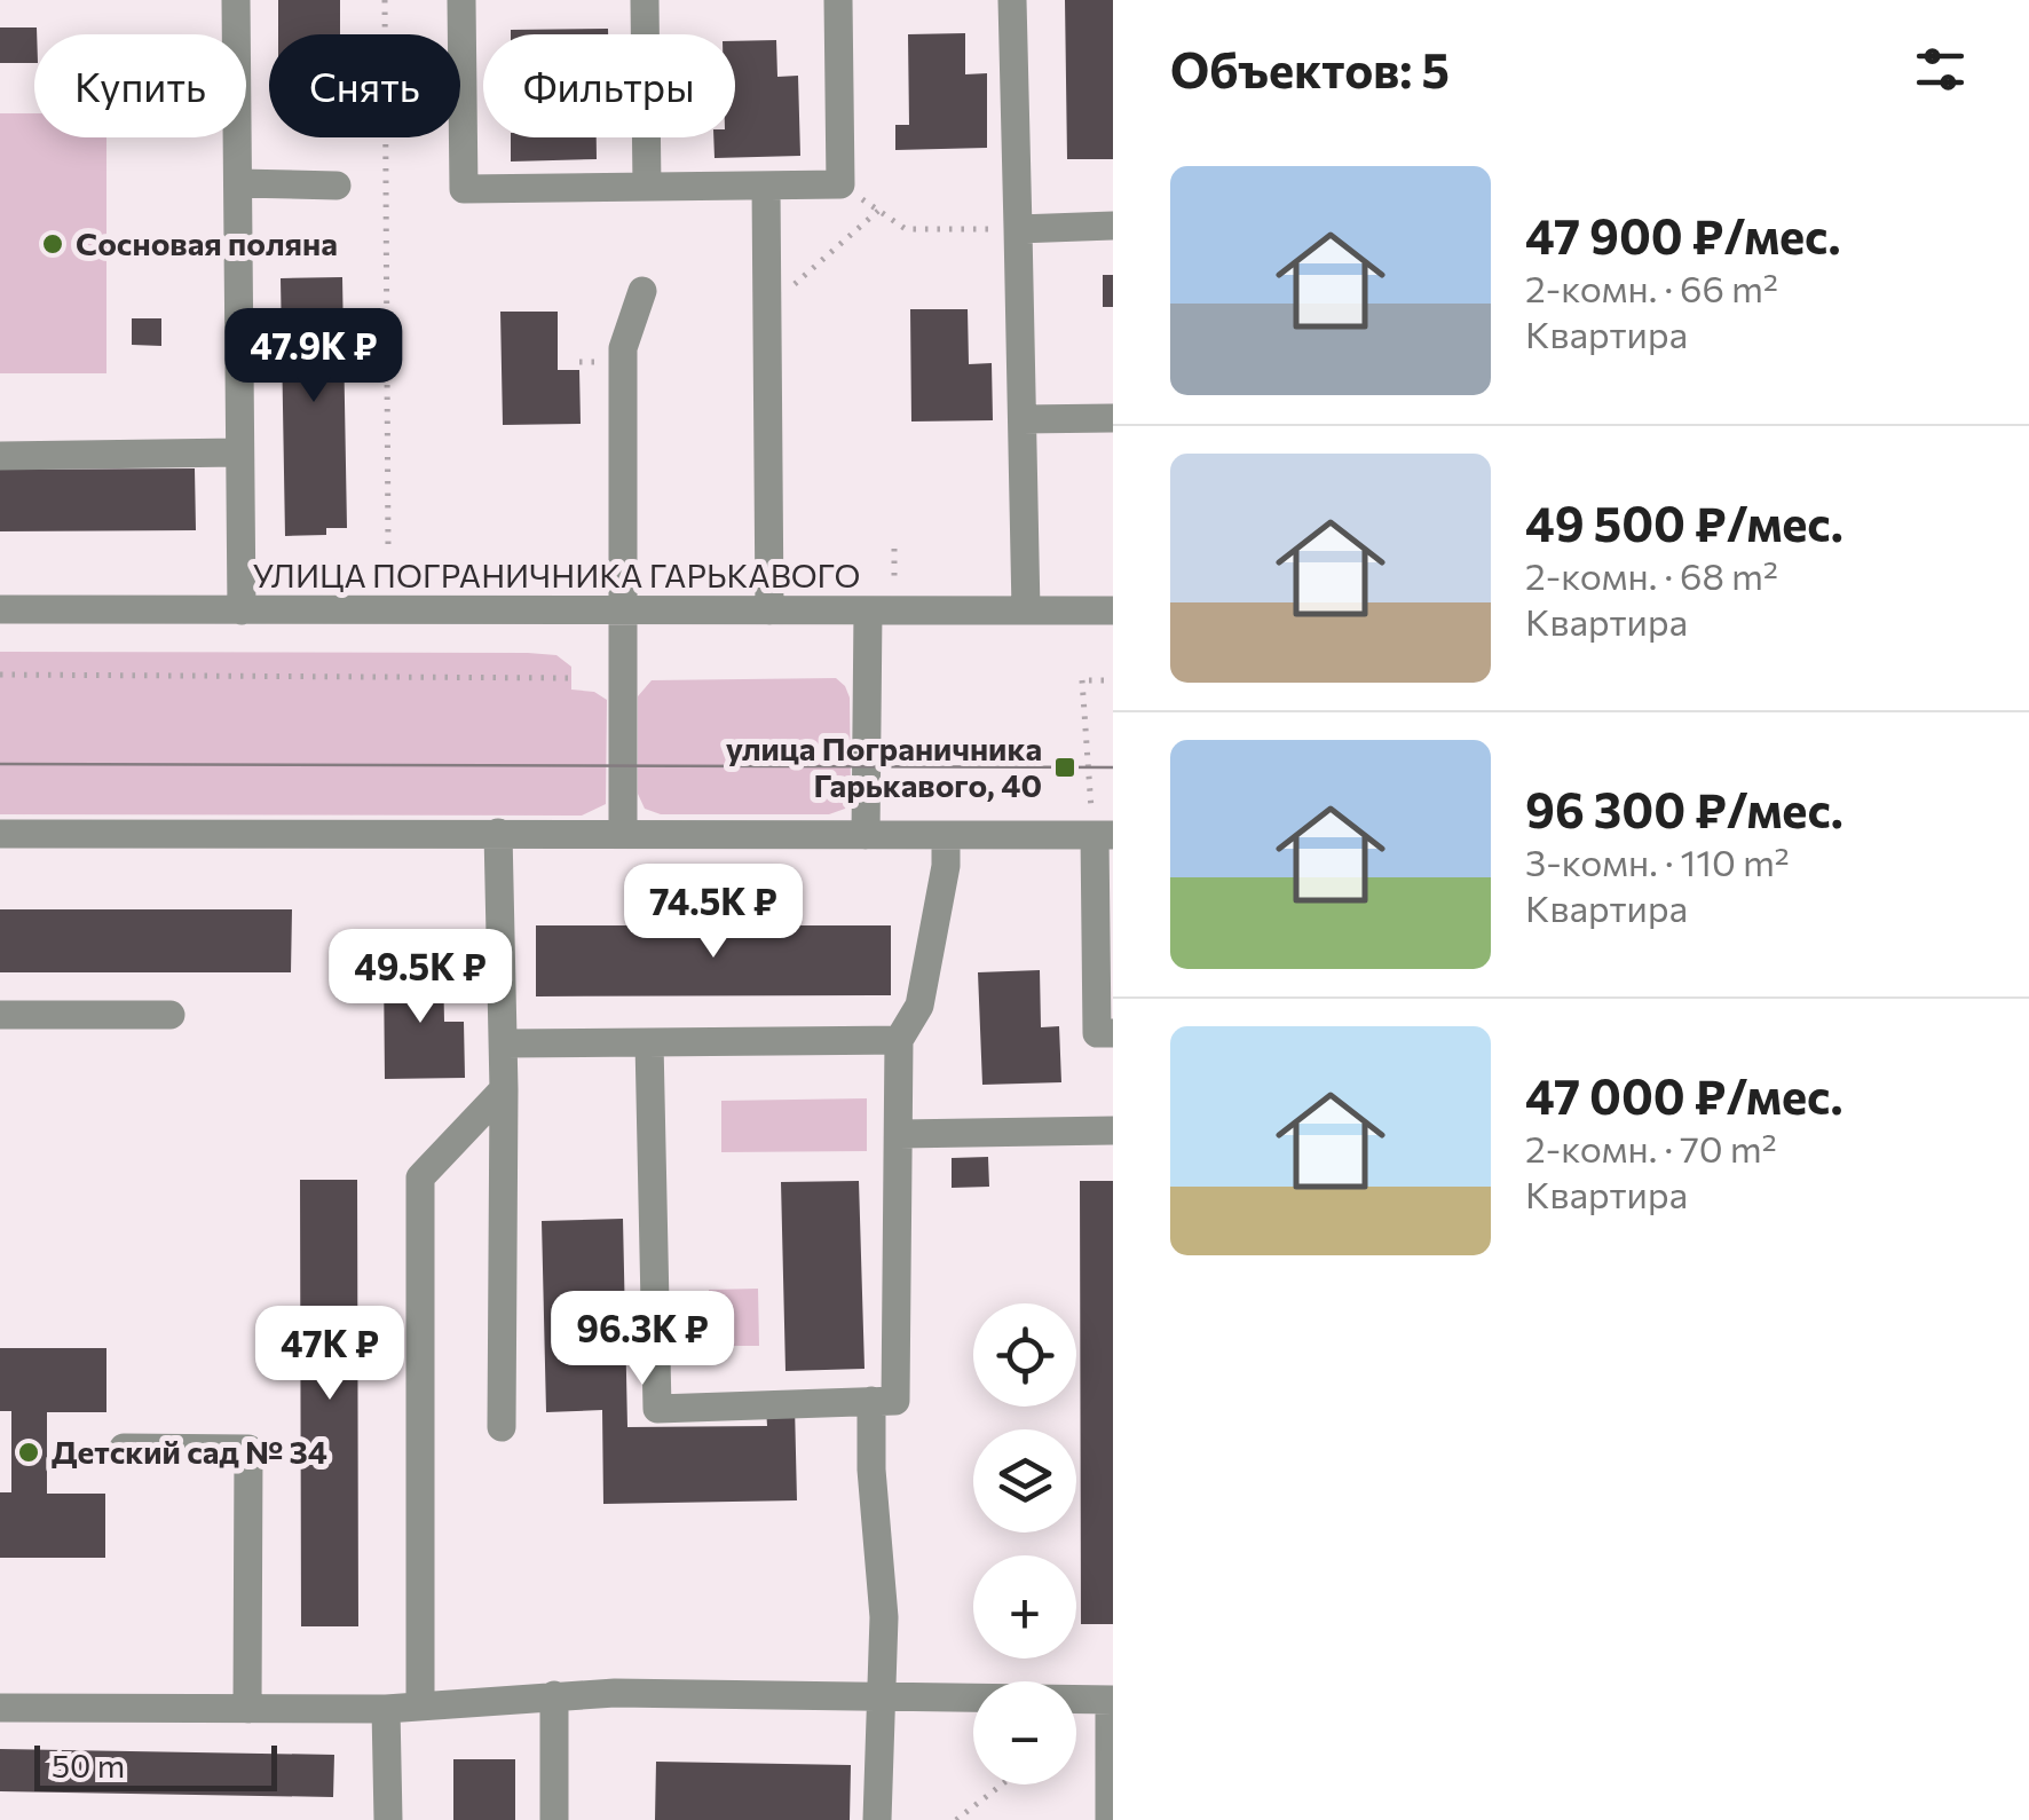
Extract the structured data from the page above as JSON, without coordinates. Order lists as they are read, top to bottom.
{
  "streets": {
    "street": ["УЛИЦА ПОГРАНИЧНИКА ГАРЬКАВОГО"]
  },
  "places": {
    "other": ["Сосновая поляна", "Детский сад № 34"],
    "transit": ["улица Пограничника Гарькавого, 40"]
  },
  "scale_bar": "50 m",
  "page": {
    "heading": "Объектов: 5",
    "chip": ["Купить", "Снять", "Фильтры"],
    "list": [
      {
        "name": "47 900 ₽/мес.",
        "note": "2-комн. · 66 m² · Квартира"
      },
      {
        "name": "49 500 ₽/мес.",
        "note": "2-комн. · 68 m² · Квартира"
      },
      {
        "name": "96 300 ₽/мес.",
        "note": "3-комн. · 110 m² · Квартира"
      },
      {
        "name": "47 000 ₽/мес.",
        "note": "2-комн. · 70 m² · Квартира"
      }
    ],
    "price": [
      "47.9K ₽",
      "74.5K ₽",
      "49.5K ₽",
      "96.3K ₽",
      "47K ₽"
    ],
    "map_buttons": ["+", "−"],
    "scale": "50 m"
  }
}
